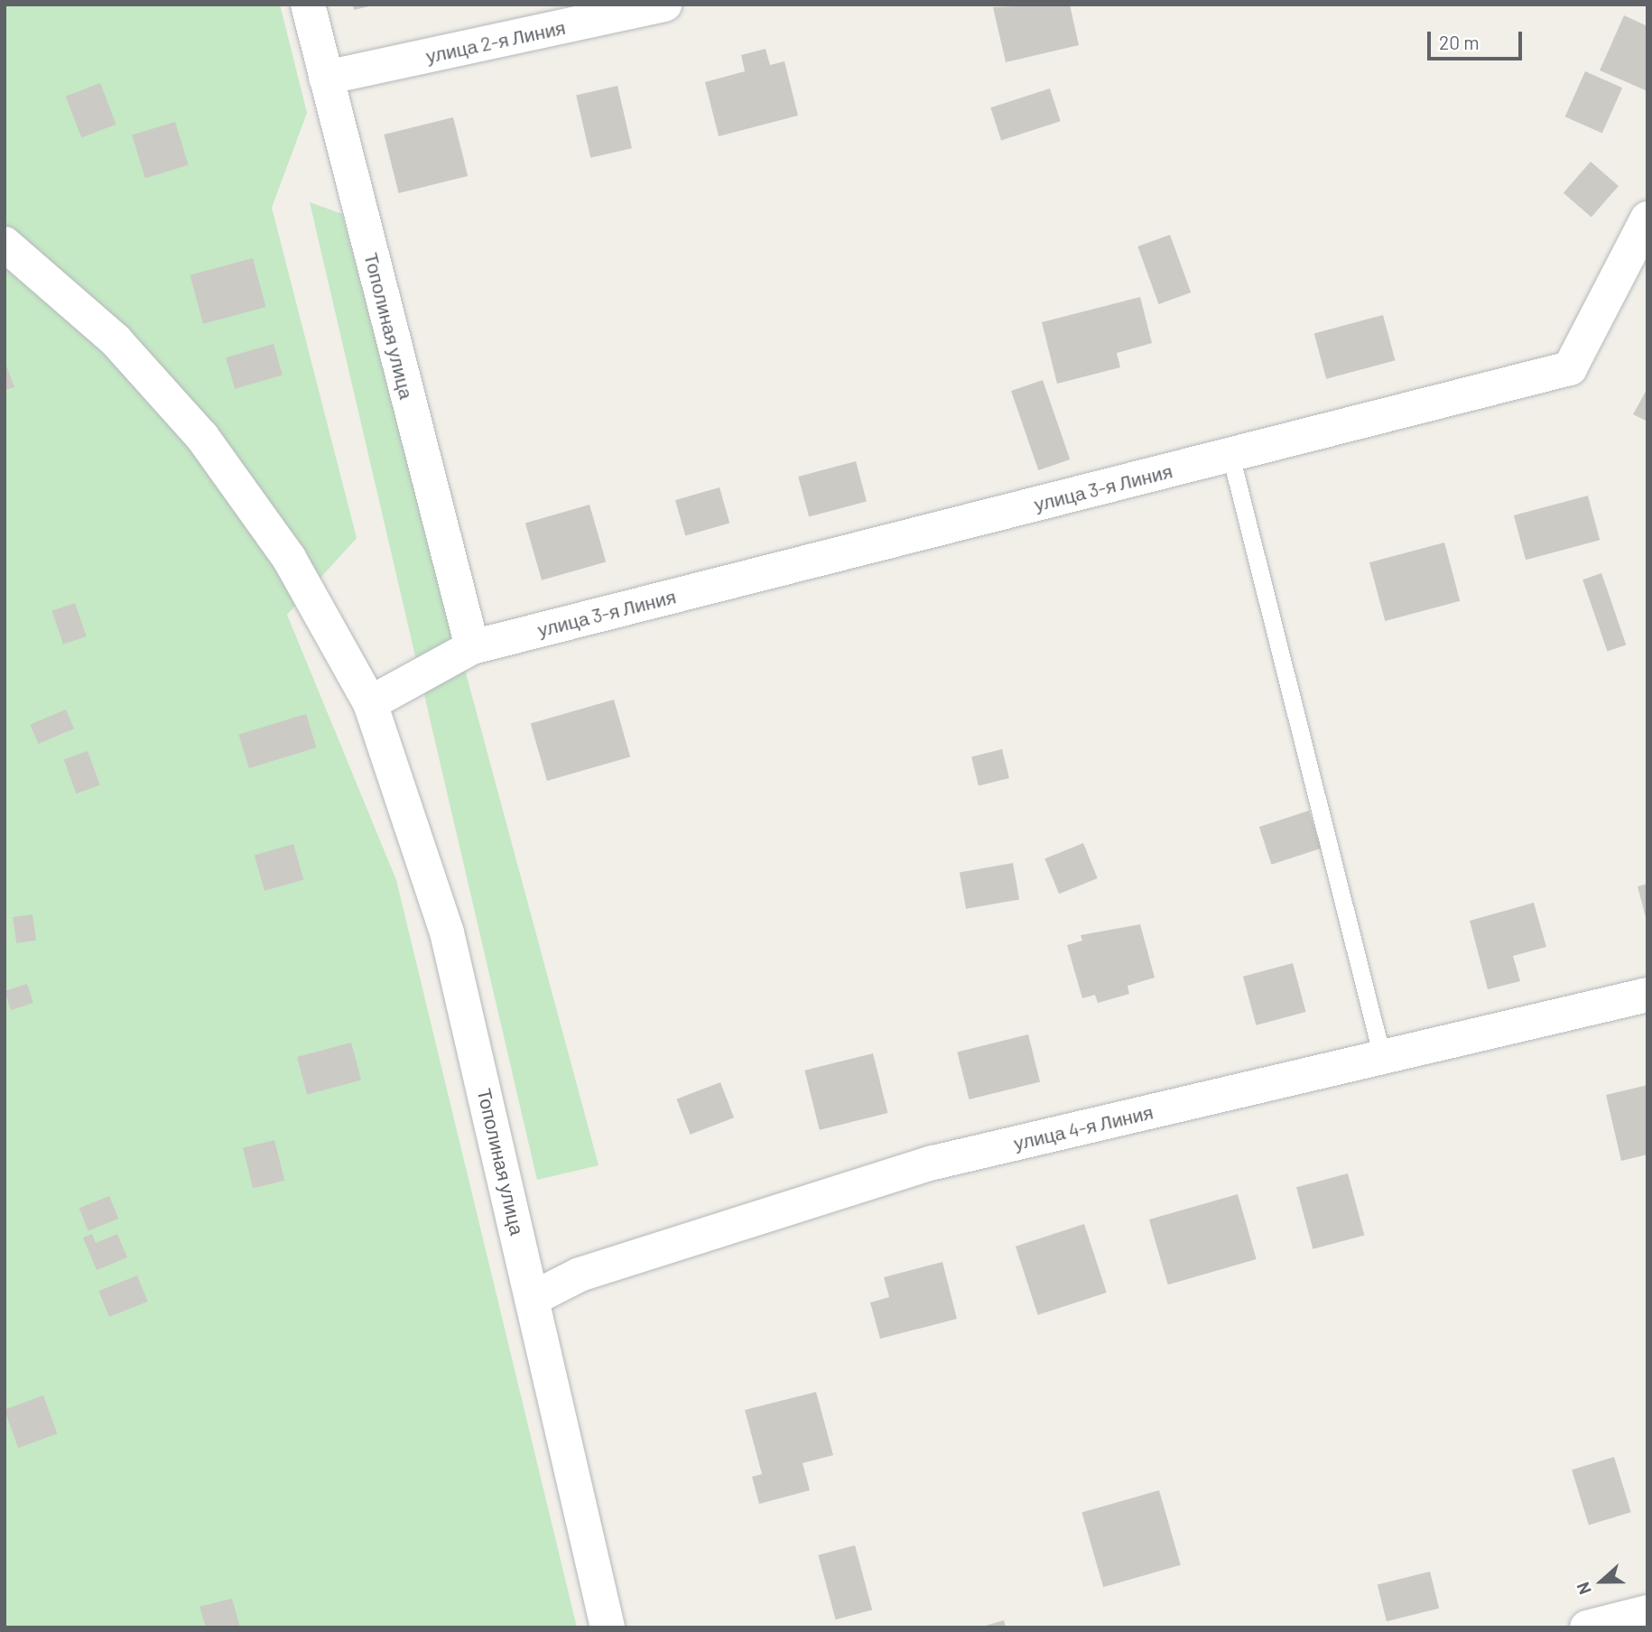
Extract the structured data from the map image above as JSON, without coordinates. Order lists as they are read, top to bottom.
{
  "streets": {
    "street": [
      "улица 2-я Линия",
      "Тополиная улица",
      "улица 3-я Линия",
      "улица 4-я Линия"
    ]
  },
  "crossings": [
    ["улица 2-я Линия", "Тополиная улица"],
    ["Тополиная улица", "улица 3-я Линия"],
    ["Тополиная улица", "улица 4-я Линия"]
  ],
  "scale_bar": "20 m",
  "north": "left"
}
